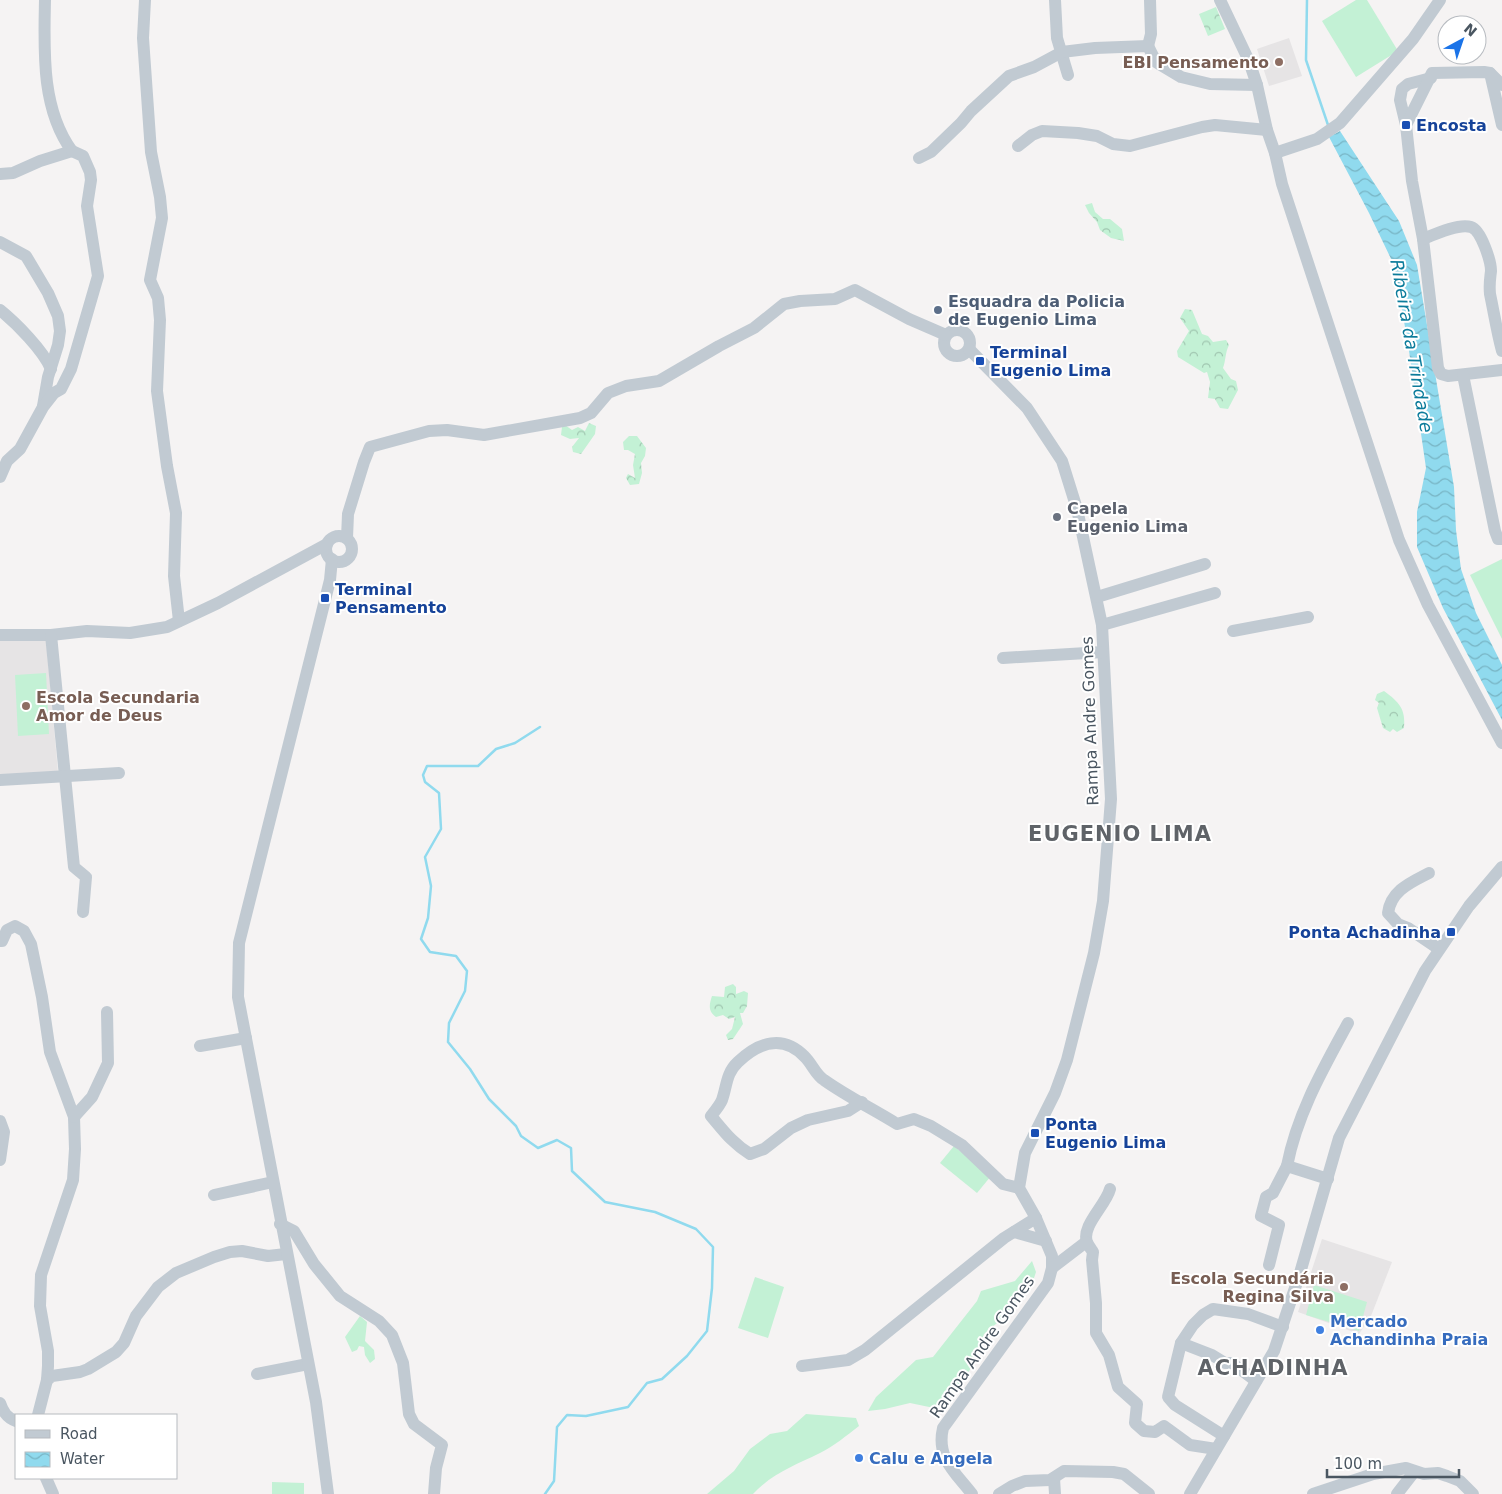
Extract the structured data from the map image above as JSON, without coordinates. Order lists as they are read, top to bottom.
{
  "streets": {
    "street": ["Rampa Andre Gomes"]
  },
  "districts": ["EUGENIO LIMA", "ACHADINHA"],
  "water": ["Ribeira da Trindade"],
  "places": {
    "other": [
      "EBI Pensamento",
      "Esquadra da Policia de Eugenio Lima",
      "Capela Eugenio Lima",
      "Escola Secundaria Amor de Deus",
      "Escola Secundária Regina Silva",
      "Mercado Achandinha Praia",
      "Calu e Angela"
    ],
    "transit": [
      "Encosta",
      "Terminal Eugenio Lima",
      "Terminal Pensamento",
      "Ponta Achadinha",
      "Ponta Eugenio Lima"
    ]
  },
  "legend": ["Road", "Water"],
  "scale_bar": "100 m",
  "north": "top right"
}
